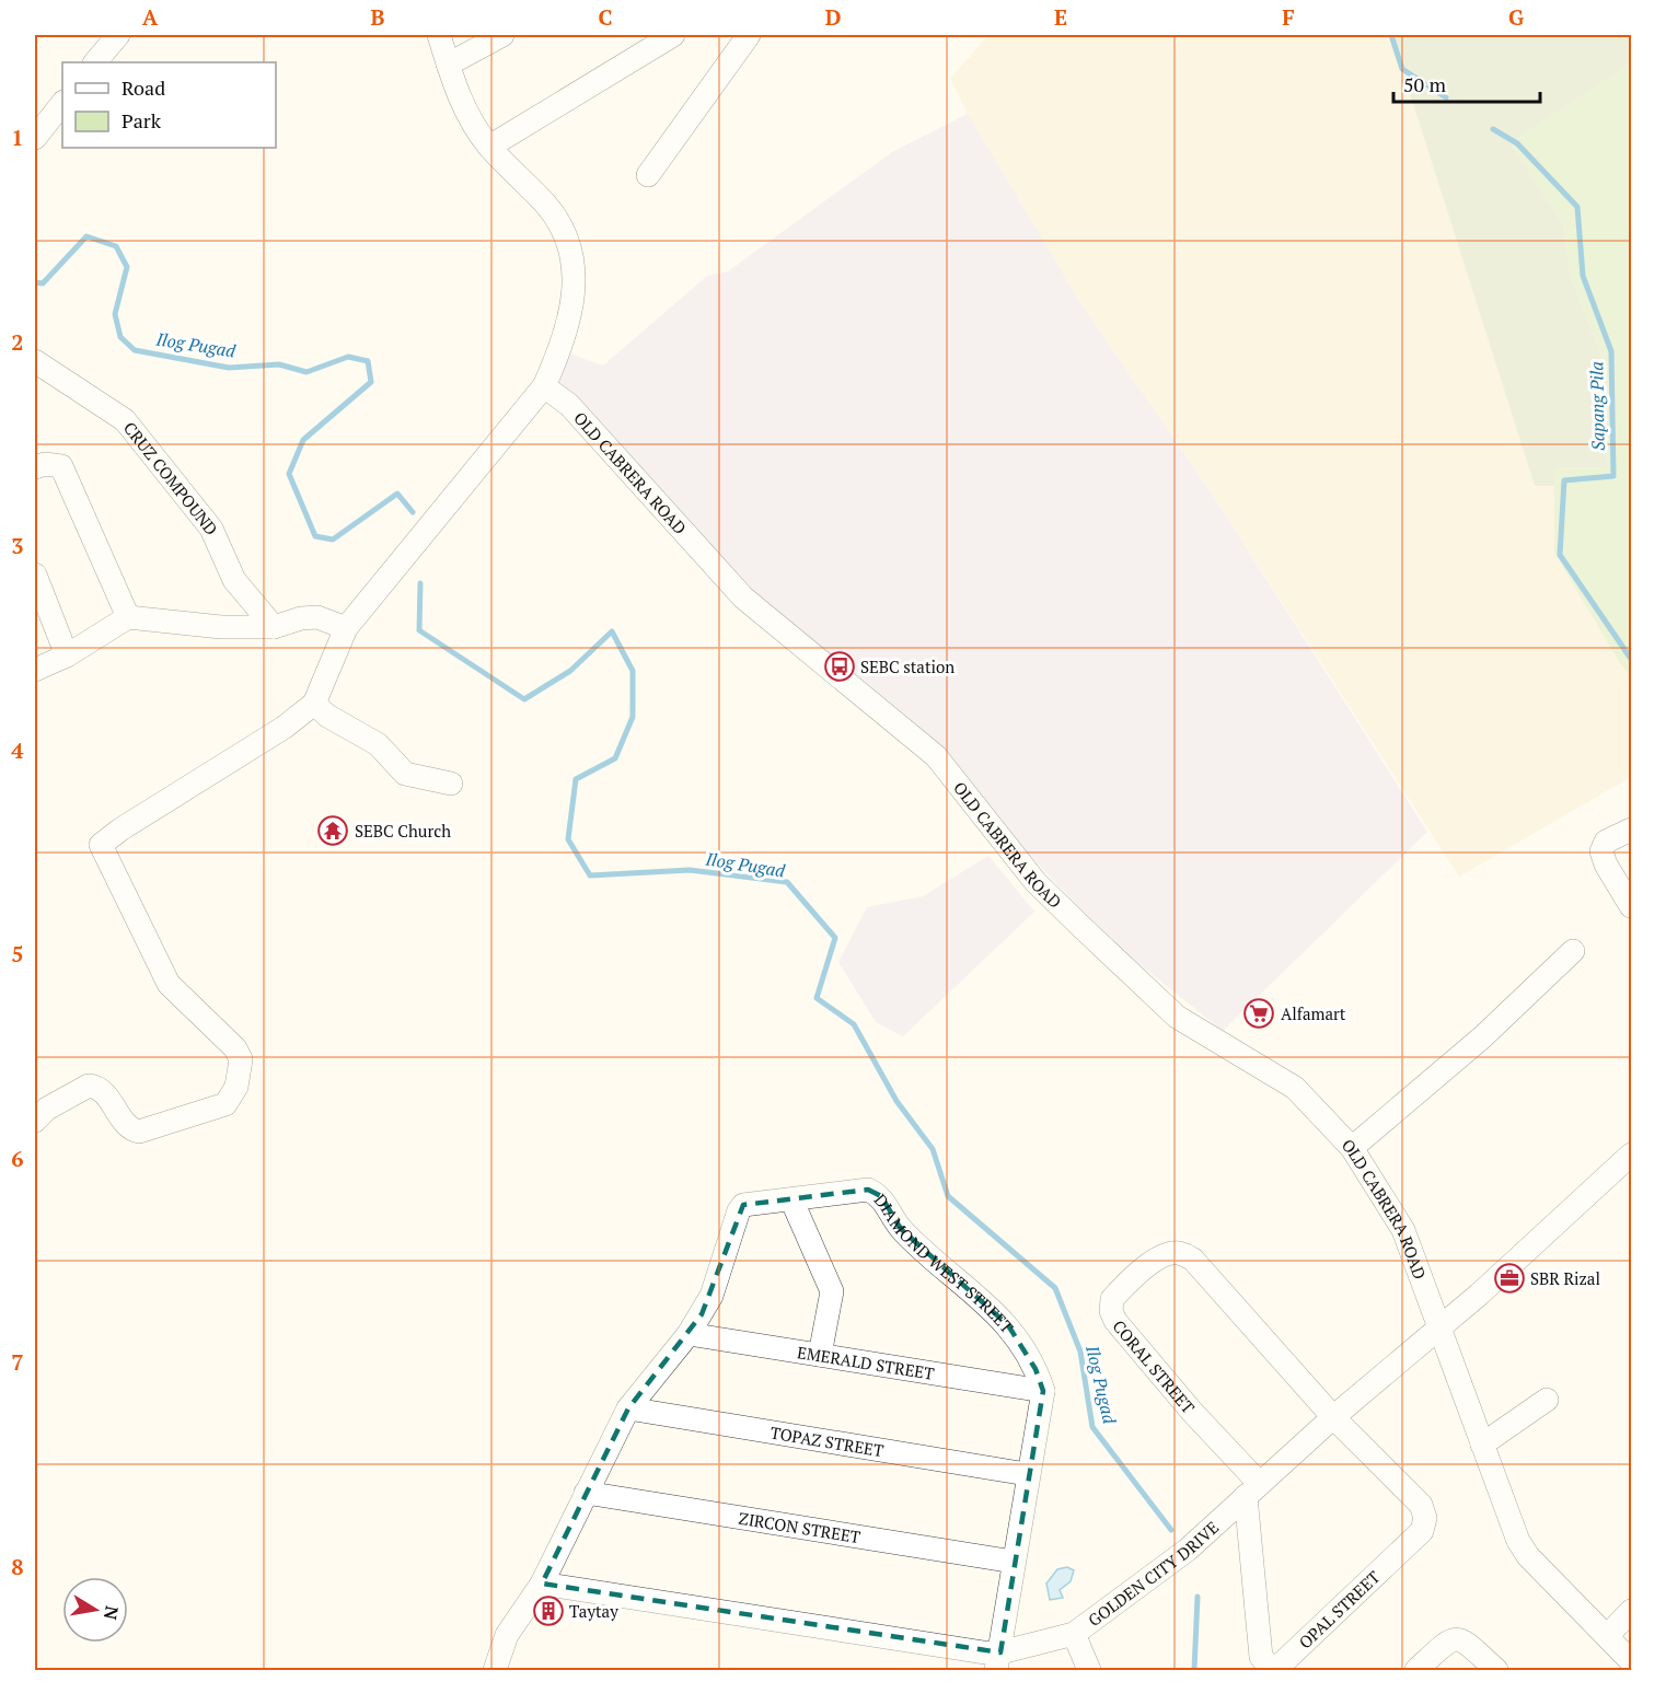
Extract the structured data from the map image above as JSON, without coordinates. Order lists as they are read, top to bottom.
{
  "streets": {
    "street": [
      "OLD CABRERA ROAD",
      "CRUZ COMPOUND",
      "DIAMOND WEST STREET",
      "EMERALD STREET",
      "CORAL STREET",
      "TOPAZ STREET",
      "ZIRCON STREET",
      "GOLDEN CITY DRIVE",
      "OPAL STREET"
    ]
  },
  "crossings": [
    ["OLD CABRERA ROAD", "GOLDEN CITY DRIVE"],
    ["DIAMOND WEST STREET", "EMERALD STREET"],
    ["DIAMOND WEST STREET", "TOPAZ STREET"],
    ["DIAMOND WEST STREET", "ZIRCON STREET"],
    ["DIAMOND WEST STREET", "GOLDEN CITY DRIVE"],
    ["CORAL STREET", "GOLDEN CITY DRIVE"],
    ["CORAL STREET", "OPAL STREET"],
    ["GOLDEN CITY DRIVE", "OPAL STREET"]
  ],
  "water": ["Ilog Pugad", "Sapang Pila"],
  "places": {
    "bus stop": ["SEBC station"],
    "temple": ["SEBC Church"],
    "supermarket": ["Alfamart"],
    "office": ["SBR Rizal"],
    "building": ["Taytay"]
  },
  "legend": ["Road", "Park"],
  "scale_bar": "50 m",
  "north": "right",
  "grid": {
    "columns": [
      "A",
      "B",
      "C",
      "D",
      "E",
      "F",
      "G"
    ],
    "rows": [
      "1",
      "2",
      "3",
      "4",
      "5",
      "6",
      "7",
      "8"
    ]
  }
}
